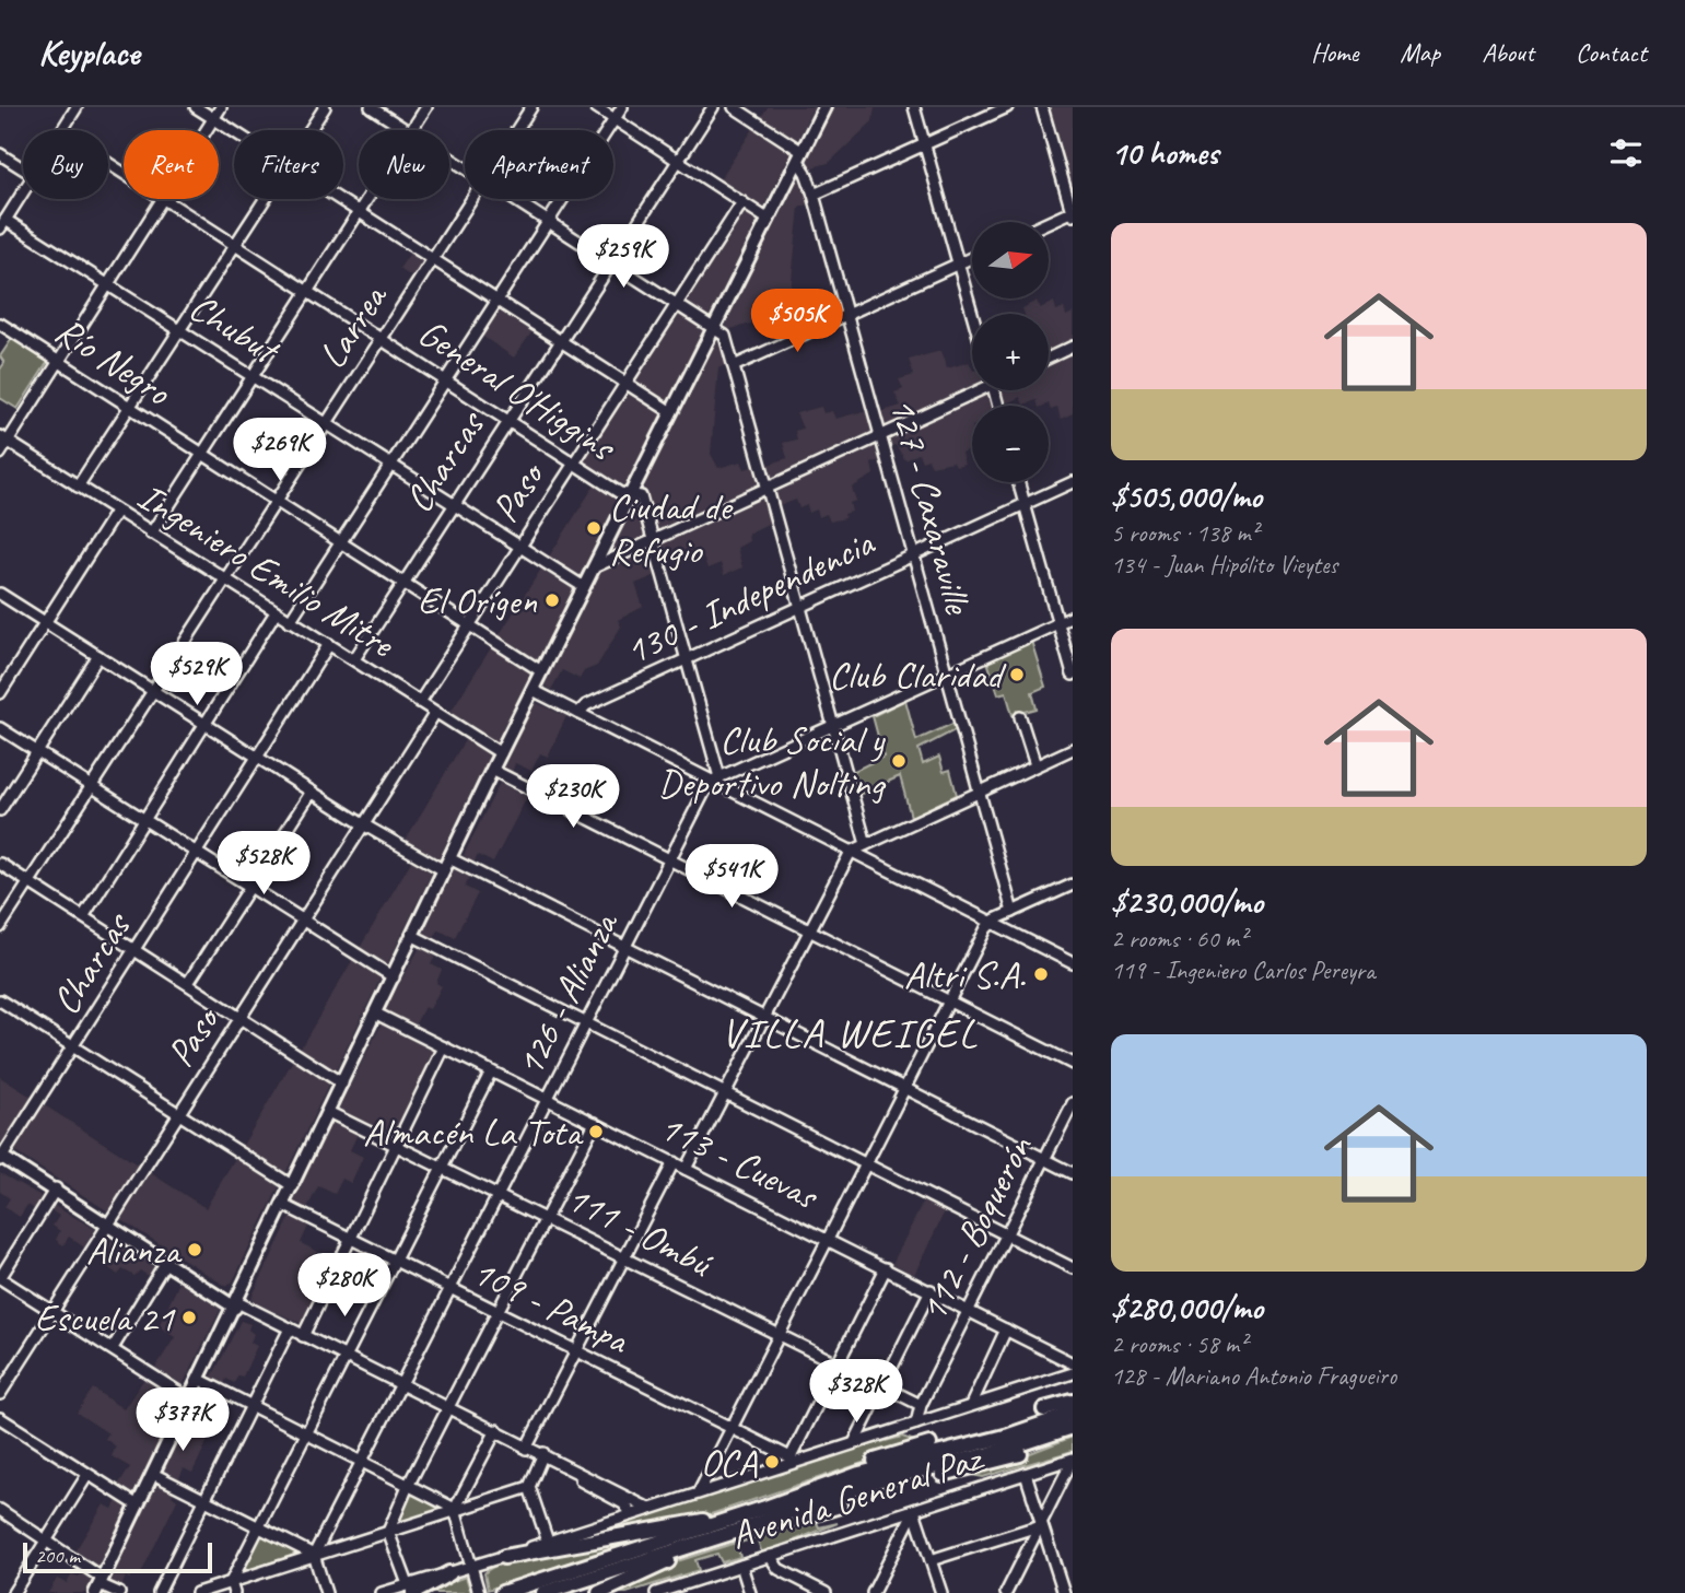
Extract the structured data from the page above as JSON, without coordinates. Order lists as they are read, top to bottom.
{
  "streets": {
    "highway": ["Avenida General Paz"],
    "street": [
      "Larrea",
      "Chubut",
      "Río Negro",
      "General O'Higgins",
      "Charcas",
      "Paso",
      "127 - Caxaraville",
      "Ingeniero Emilio Mitre",
      "130 - Independencia",
      "126 - Alianza",
      "113 - Cuevas",
      "112 - Boquerón",
      "111 - Ombú",
      "109 - Pampa"
    ]
  },
  "crossings": [
    ["Larrea", "Chubut"],
    ["Larrea", "Río Negro"],
    ["Larrea", "General O'Higgins"],
    ["Larrea", "Ingeniero Emilio Mitre"],
    ["Chubut", "Charcas"],
    ["Chubut", "Paso"],
    ["Río Negro", "Charcas"],
    ["Río Negro", "Paso"],
    ["General O'Higgins", "Charcas"],
    ["General O'Higgins", "Paso"],
    ["Charcas", "Ingeniero Emilio Mitre"],
    ["Paso", "Ingeniero Emilio Mitre"],
    ["127 - Caxaraville", "130 - Independencia"],
    ["126 - Alianza", "113 - Cuevas"],
    ["126 - Alianza", "111 - Ombú"],
    ["126 - Alianza", "109 - Pampa"],
    ["113 - Cuevas", "112 - Boquerón"],
    ["112 - Boquerón", "111 - Ombú"]
  ],
  "districts": ["VILLA WEIGEL"],
  "places": [
    "Ciudad de Refugio",
    "El Orígen",
    "Club Claridad",
    "Club Social y Deportivo Nolting",
    "Altri S.A.",
    "Almacén La Tota",
    "Alianza",
    "Escuela 21",
    "OCA"
  ],
  "scale_bar": "200 m",
  "north": "right",
  "page": {
    "header": "Keyplace",
    "nav": [
      "Home",
      "Map",
      "About",
      "Contact"
    ],
    "heading": "10 homes",
    "chip": [
      "Buy",
      "Rent",
      "Filters",
      "New",
      "Apartment"
    ],
    "list": [
      {
        "name": "$505,000/mo",
        "note": "5 rooms · 138 m² · 134 - Juan Hipólito Vieytes"
      },
      {
        "name": "$230,000/mo",
        "note": "2 rooms · 60 m² · 119 - Ingeniero Carlos Pereyra"
      },
      {
        "name": "$280,000/mo",
        "note": "2 rooms · 58 m² · 128 - Mariano Antonio Fragueiro"
      }
    ],
    "map_buttons": ["+", "−"],
    "price": [
      "$259K",
      "$505K",
      "$269K",
      "$529K",
      "$230K",
      "$528K",
      "$541K",
      "$280K",
      "$328K",
      "$377K"
    ],
    "scale": "200 m"
  }
}
